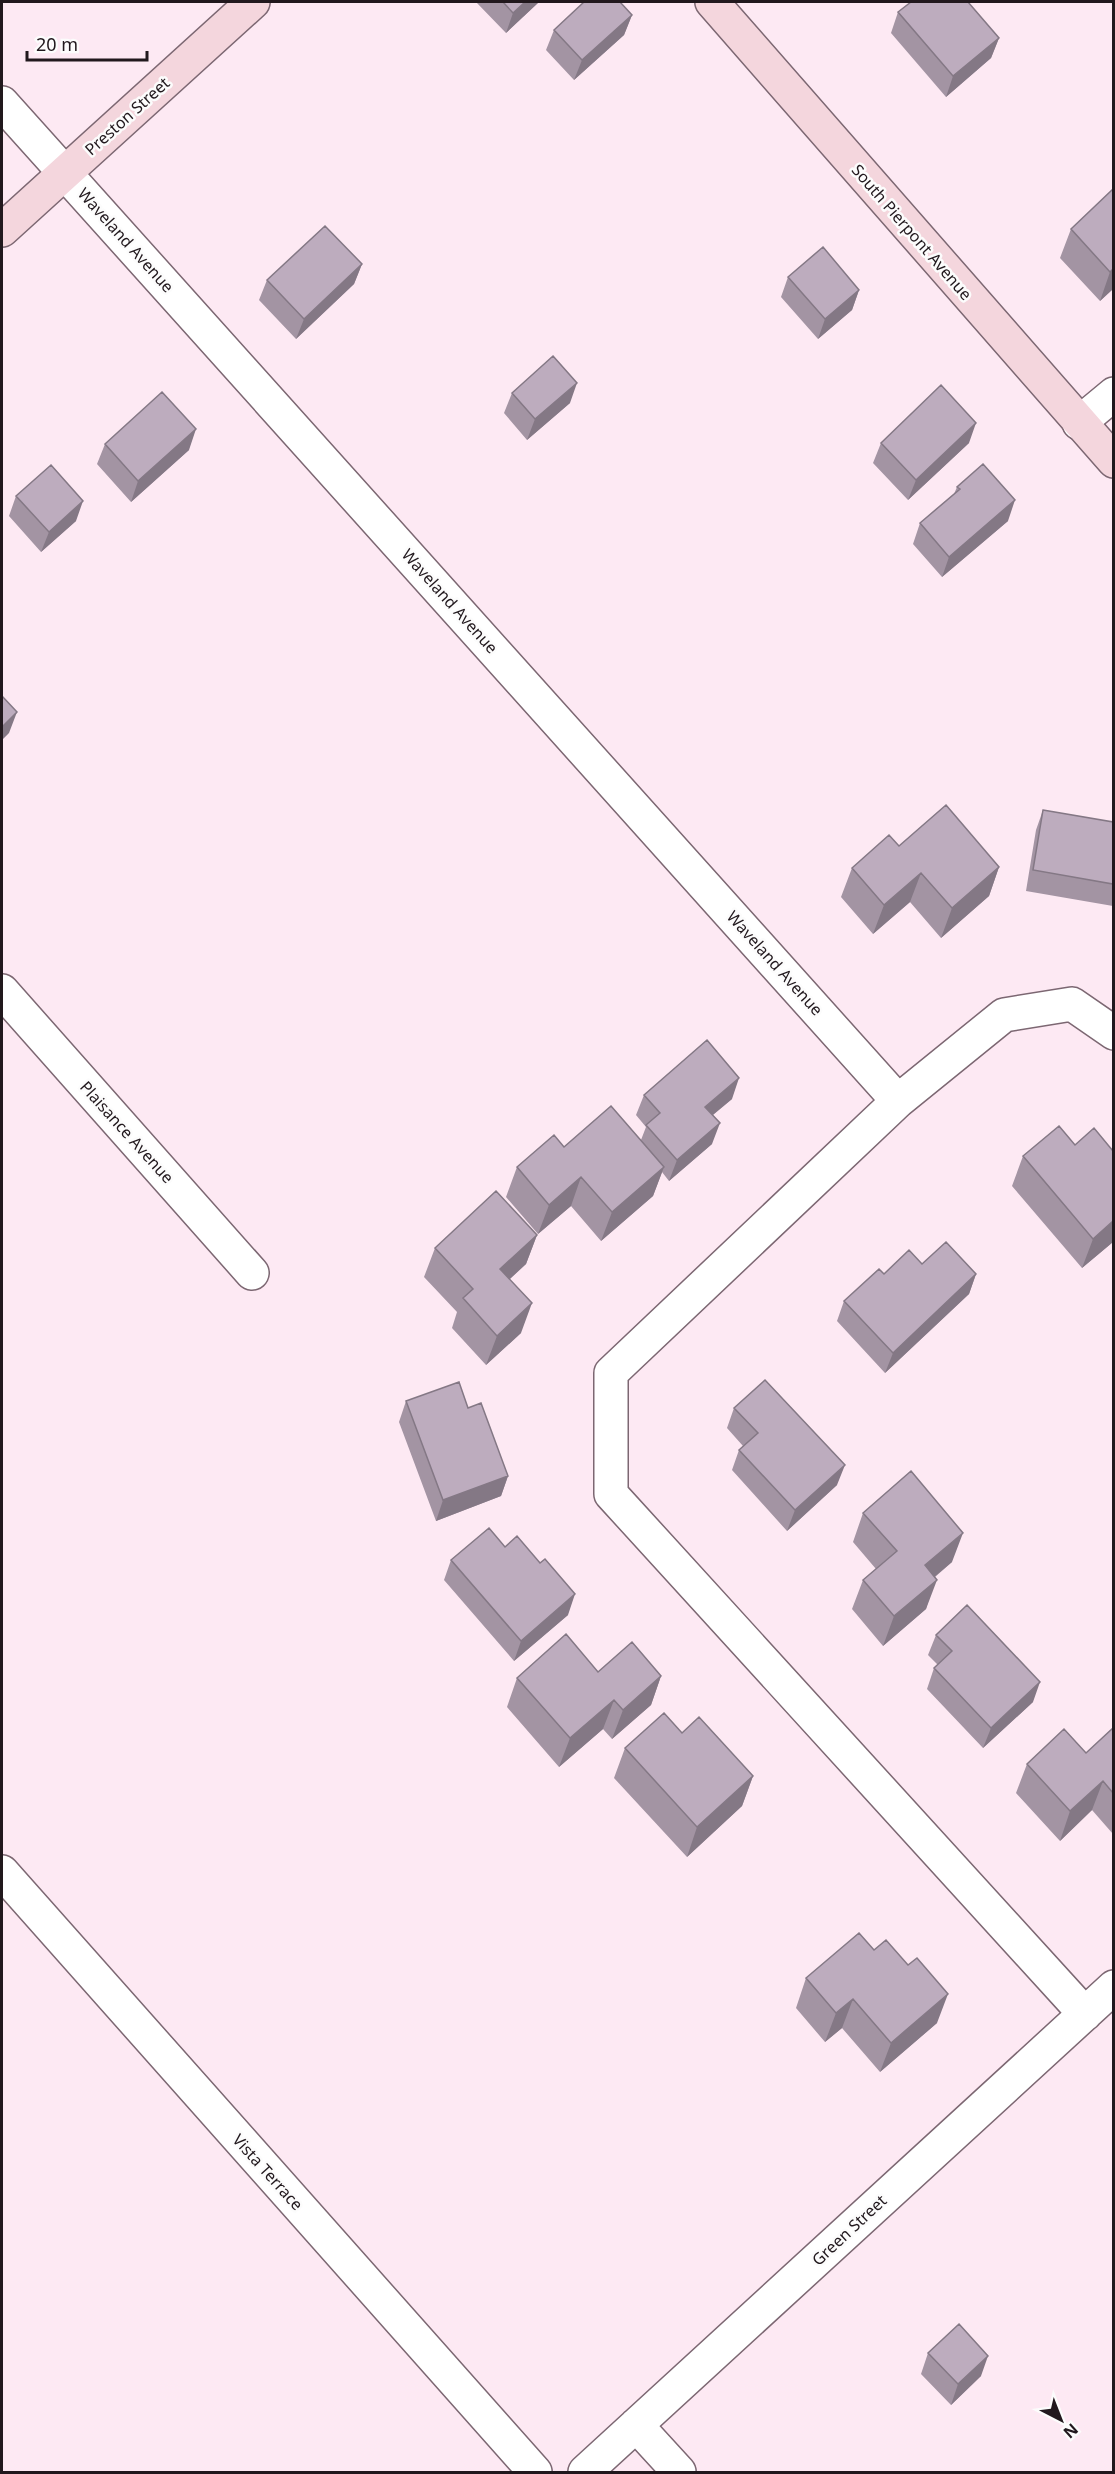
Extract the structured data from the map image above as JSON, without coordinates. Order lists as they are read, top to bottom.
{
  "streets": {
    "street": [
      "Preston Street",
      "South Pierpont Avenue",
      "Waveland Avenue",
      "Plaisance Avenue",
      "Vista Terrace",
      "Green Street"
    ]
  },
  "crossings": [
    ["Preston Street", "Waveland Avenue"]
  ],
  "scale_bar": "20 m",
  "north": "bottom right"
}
